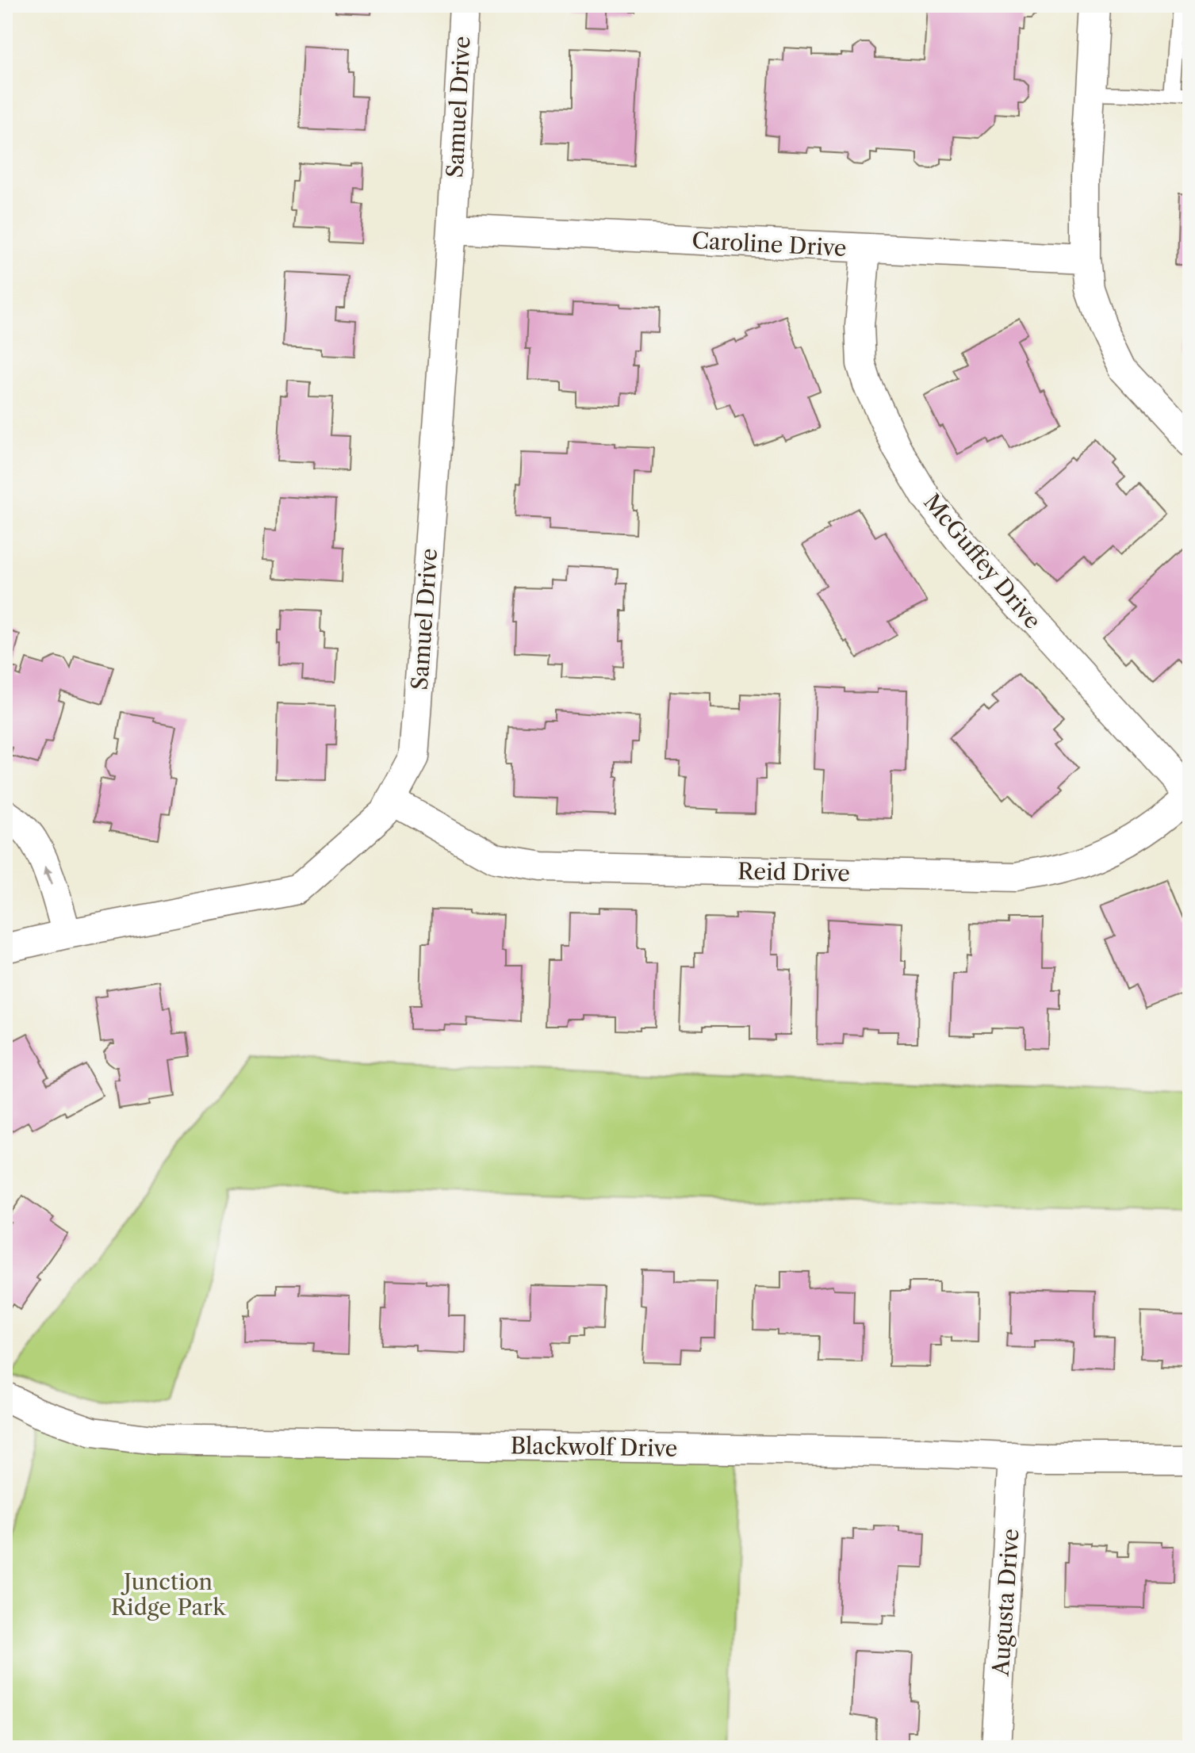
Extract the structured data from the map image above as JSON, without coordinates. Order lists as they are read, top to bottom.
{
  "streets": {
    "street": [
      "Samuel Drive",
      "Caroline Drive",
      "McGuffey Drive",
      "Reid Drive",
      "Blackwolf Drive",
      "Augusta Drive"
    ]
  },
  "crossings": [
    ["Samuel Drive", "Caroline Drive"],
    ["Samuel Drive", "Reid Drive"],
    ["Caroline Drive", "McGuffey Drive"],
    ["McGuffey Drive", "Reid Drive"],
    ["Blackwolf Drive", "Augusta Drive"]
  ],
  "parks": ["Junction Ridge Park"]
}
